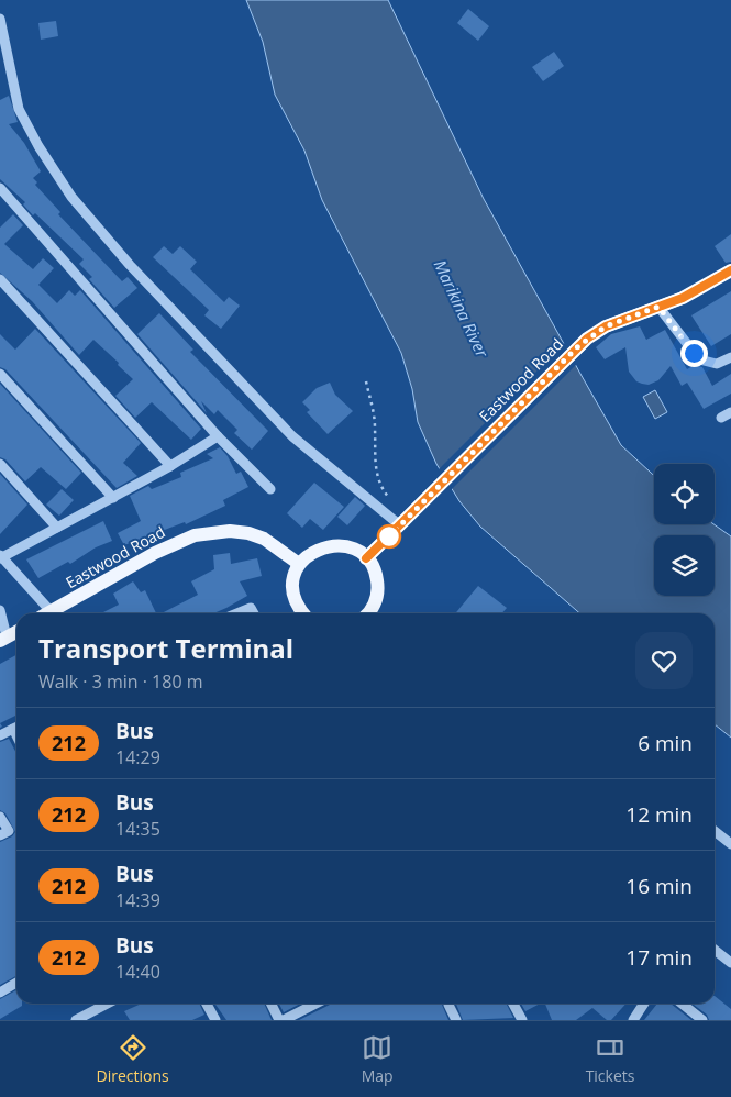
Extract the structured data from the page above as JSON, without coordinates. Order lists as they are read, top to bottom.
{
  "streets": {
    "main road": ["Eastwood Road"]
  },
  "water": ["Marikina River"],
  "lines": ["bus line 212"],
  "page": {
    "heading": ["Transport Terminal", "Walk · 3 min · 180 m"],
    "list": [
      {
        "mark": "212",
        "name": "Bus",
        "note": "14:29",
        "value": "6 min"
      },
      {
        "mark": "212",
        "name": "Bus",
        "note": "14:35",
        "value": "12 min"
      },
      {
        "mark": "212",
        "name": "Bus",
        "note": "14:39",
        "value": "16 min"
      },
      {
        "mark": "212",
        "name": "Bus",
        "note": "14:40",
        "value": "17 min"
      }
    ],
    "tabs": ["Directions", "Map", "Tickets"]
  }
}
